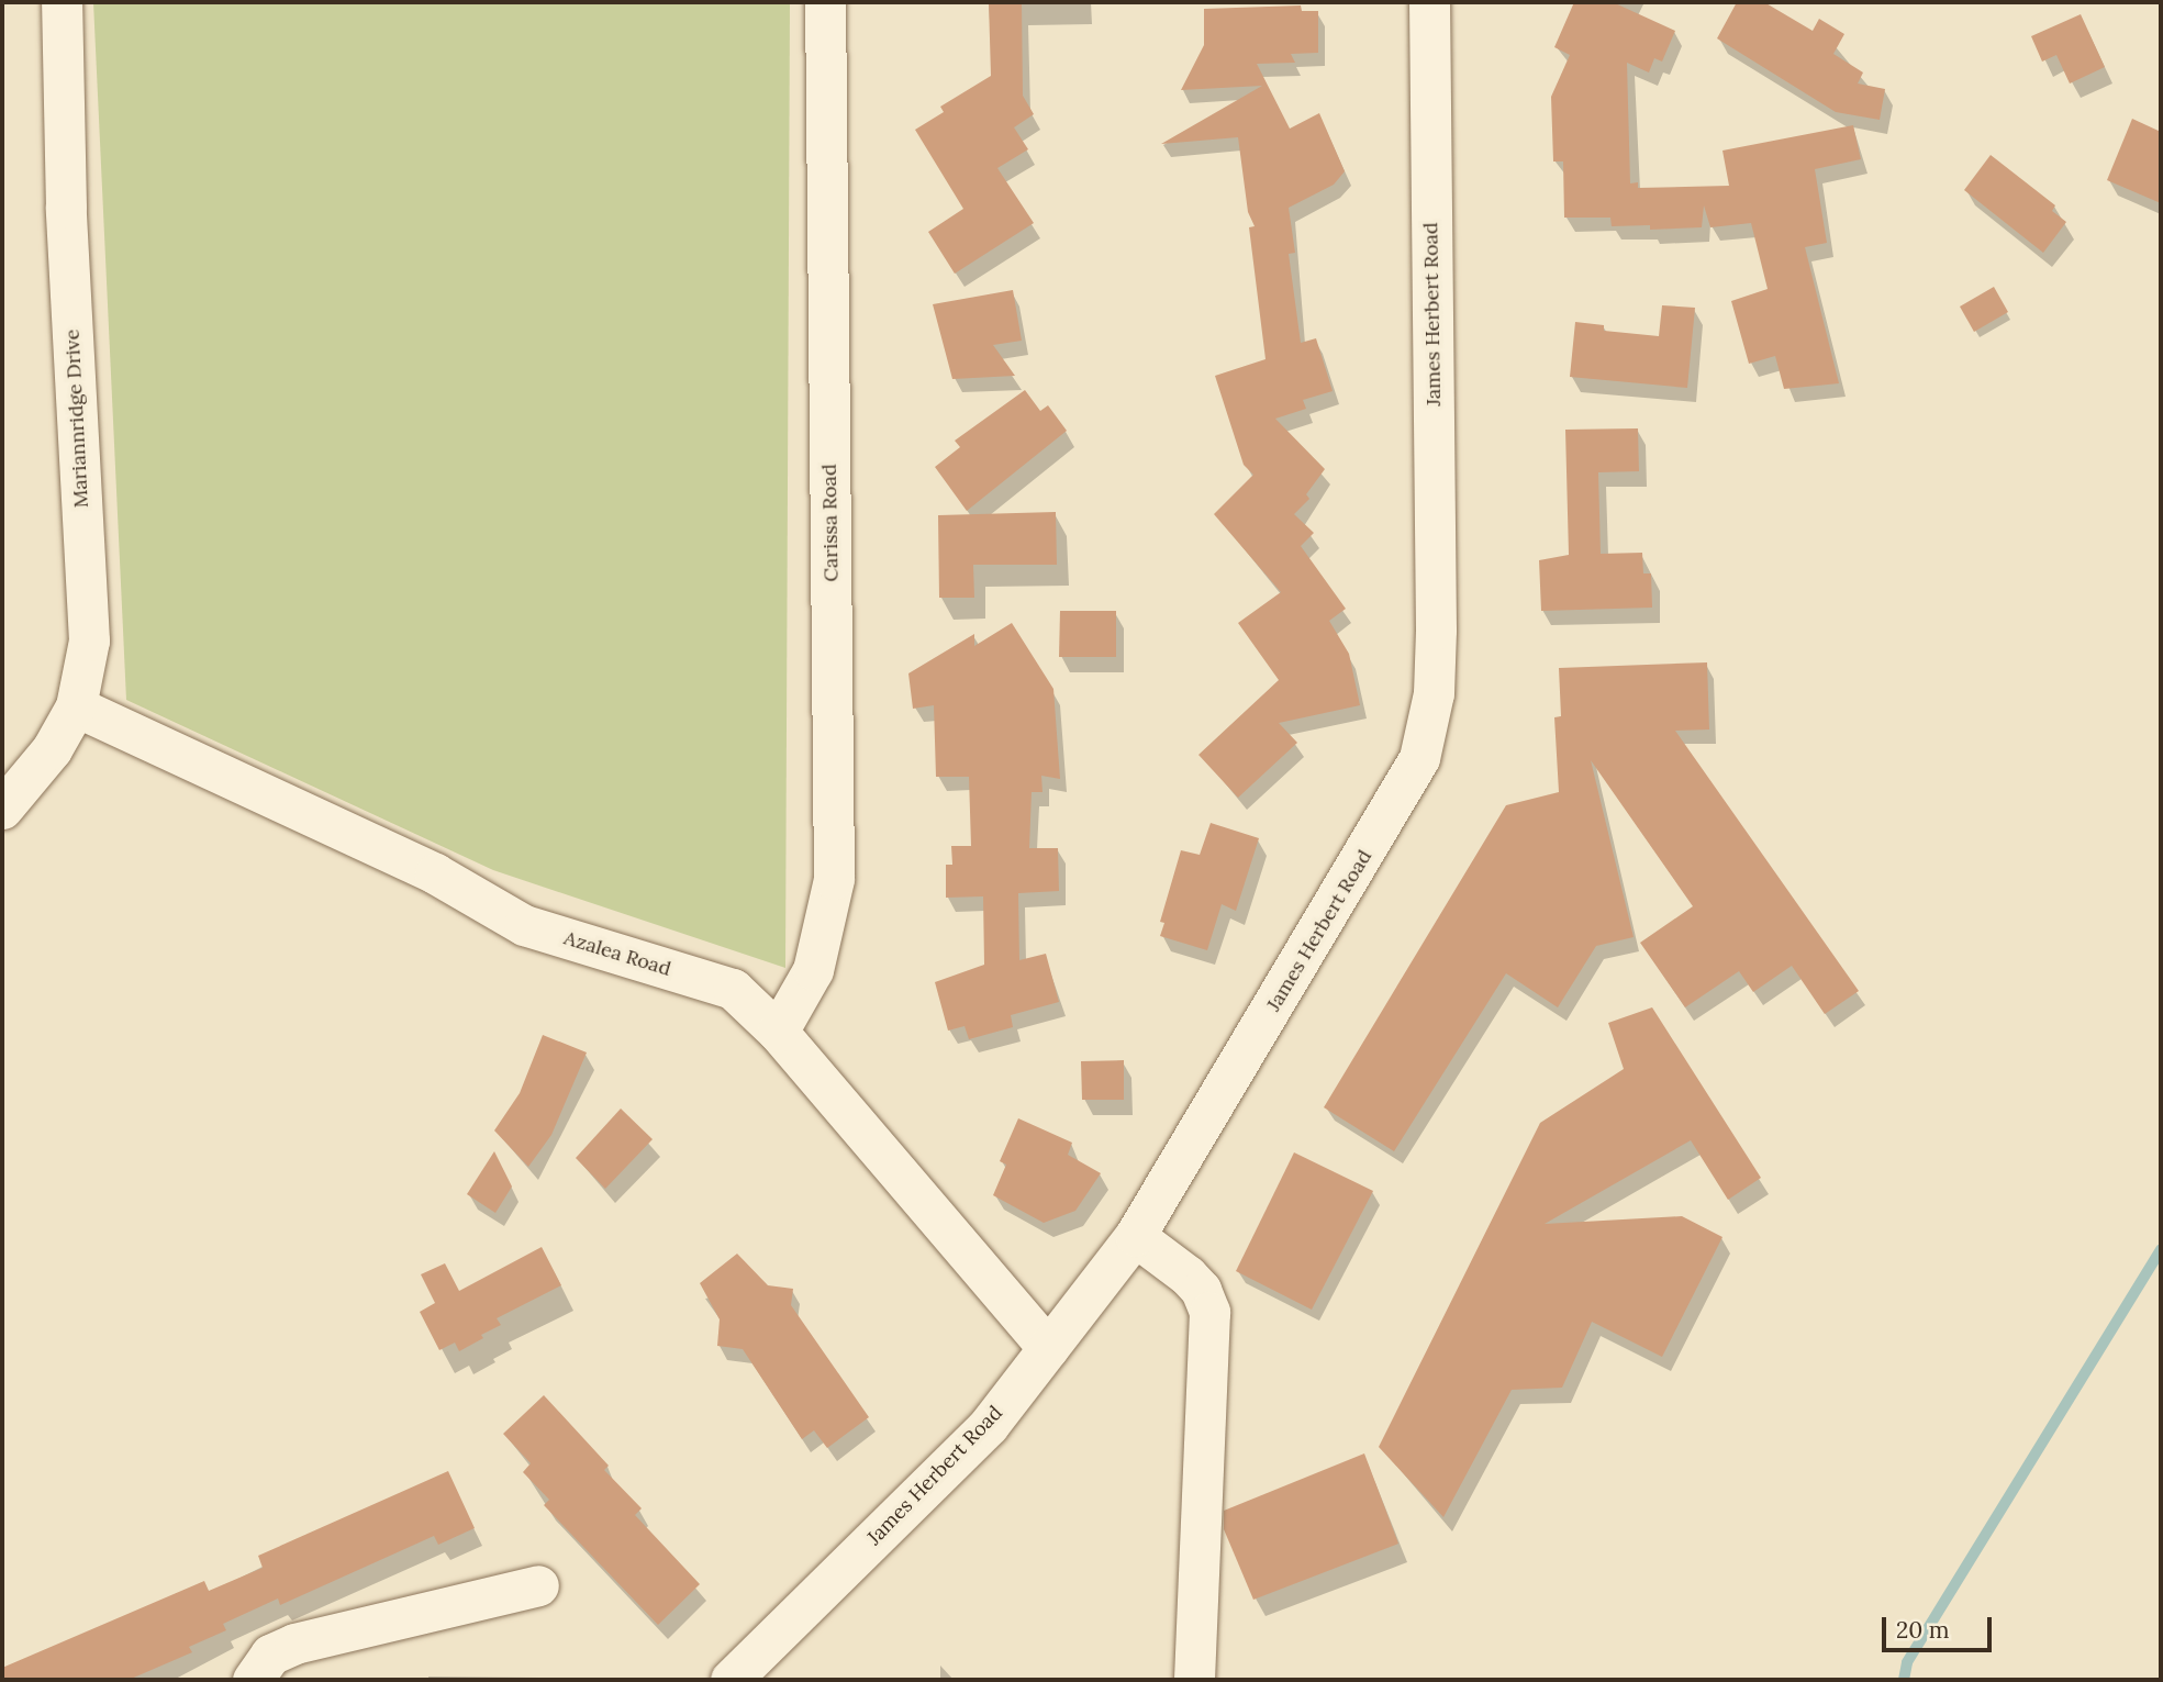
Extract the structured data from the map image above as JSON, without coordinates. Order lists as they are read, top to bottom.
{
  "streets": {
    "street": [
      "James Herbert Road",
      "Mariannridge Drive",
      "Carissa Road",
      "Azalea Road"
    ]
  },
  "crossings": [
    ["James Herbert Road", "Azalea Road"],
    ["Mariannridge Drive", "Azalea Road"],
    ["Carissa Road", "Azalea Road"]
  ],
  "scale_bar": "20 m"
}
